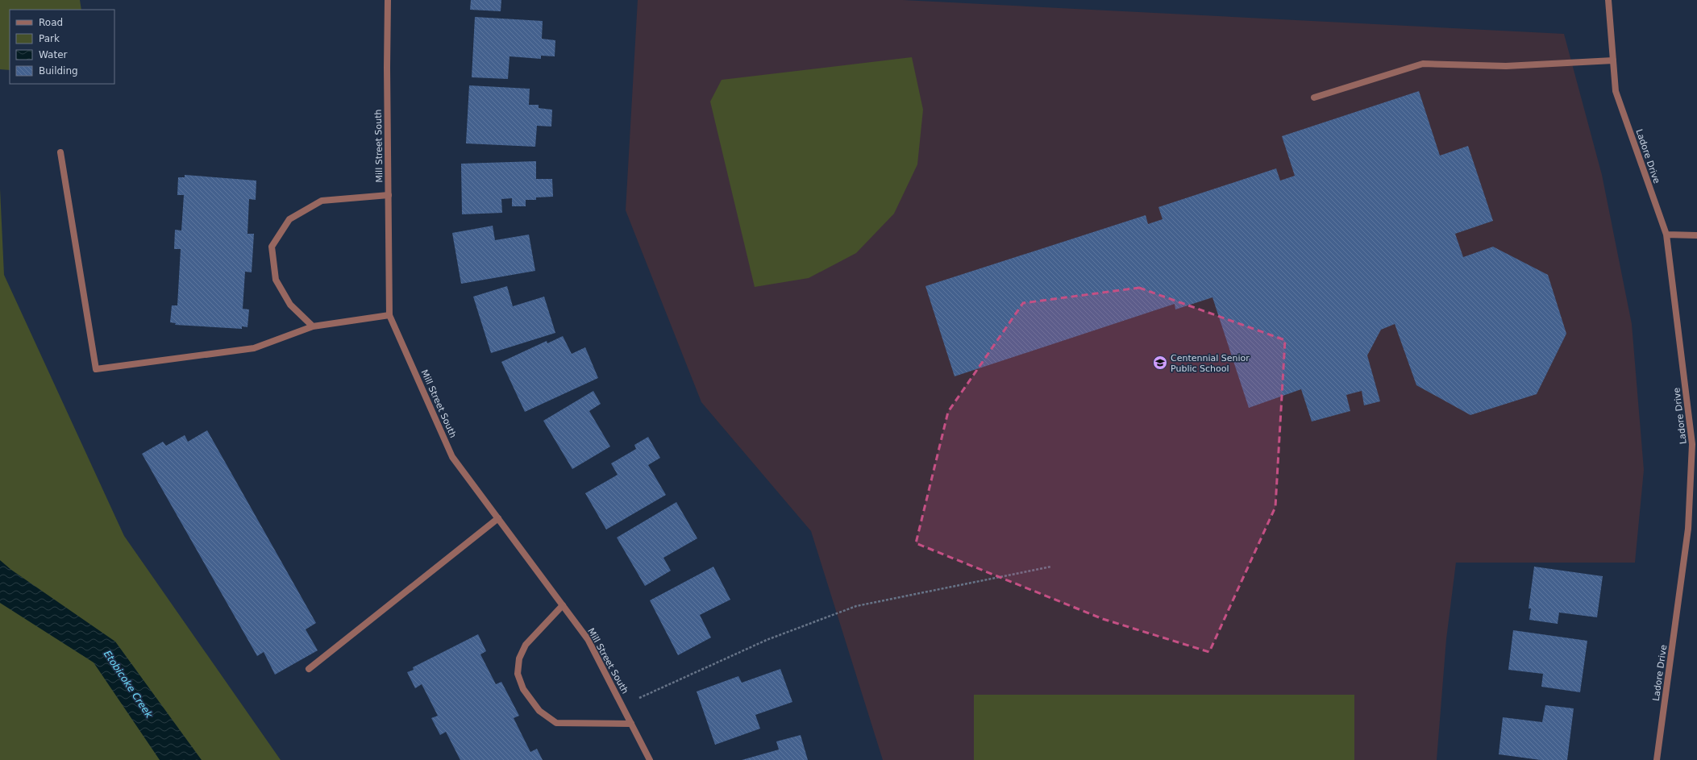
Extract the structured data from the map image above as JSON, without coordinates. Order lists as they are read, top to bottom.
{
  "streets": {
    "street": ["Mill Street South", "Ladore Drive"]
  },
  "water": ["Etobicoke Creek"],
  "places": {
    "school or university": ["Centennial Senior Public School"]
  },
  "legend": [
    "Road",
    "Park",
    "Water",
    "Building"
  ]
}
